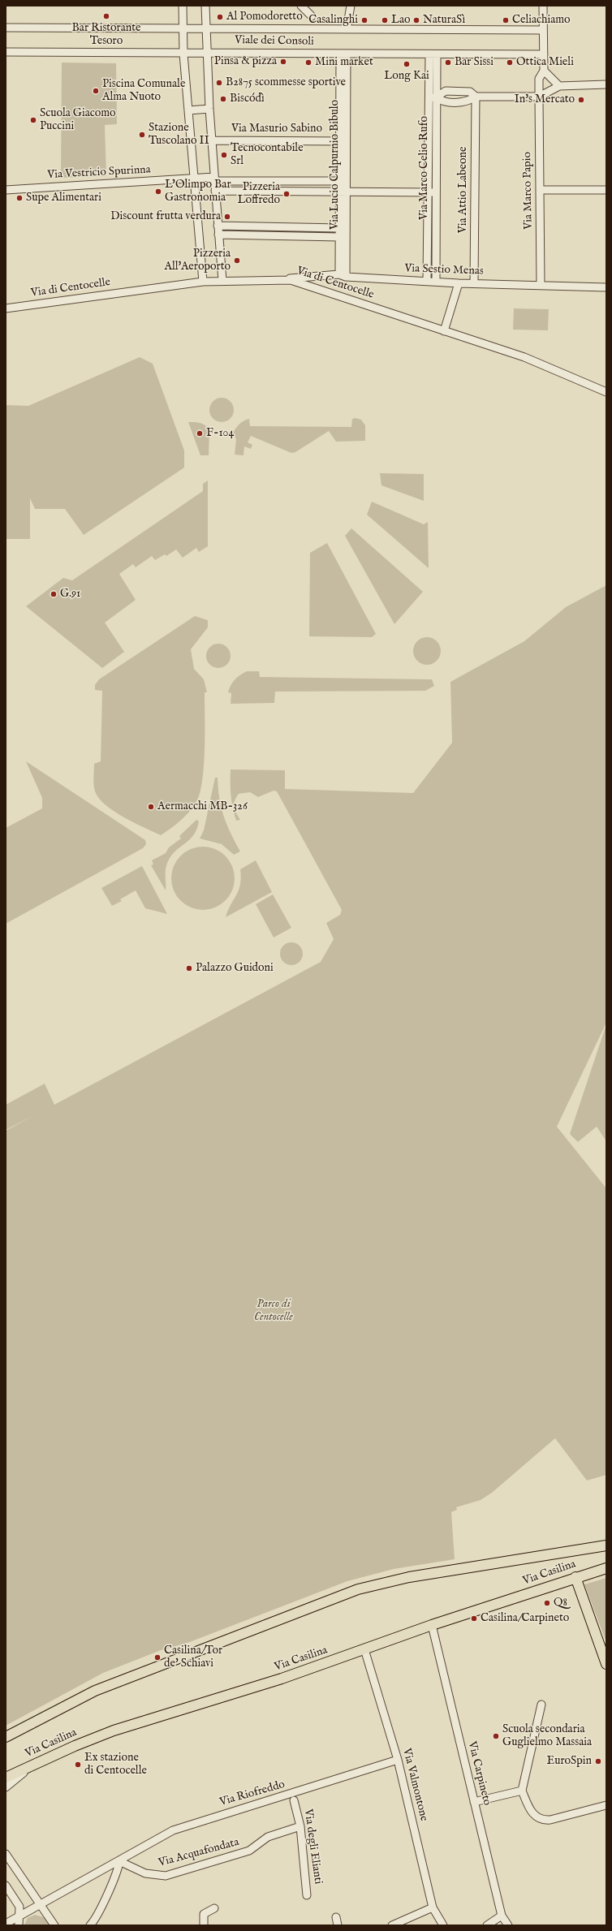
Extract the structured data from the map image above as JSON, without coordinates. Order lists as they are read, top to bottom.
{
  "streets": {
    "main road": ["Via Casilina"],
    "street": [
      "Viale dei Consoli",
      "Via Masurio Sabino",
      "Via Lucio Calpurnio Bibulo",
      "Via Marco Celio Rufo",
      "Via Vestricio Spurinna",
      "Via Attio Labeone",
      "Via Marco Papio",
      "Via Sestio Menas",
      "Via di Centocelle",
      "Via Carpineto",
      "Via Valmontone",
      "Via Riofreddo",
      "Via degli Elianti",
      "Via Acquafondata"
    ]
  },
  "crossings": [
    ["Viale dei Consoli", "Via Lucio Calpurnio Bibulo"],
    ["Viale dei Consoli", "Via Marco Celio Rufo"],
    ["Viale dei Consoli", "Via Marco Papio"],
    ["Via Masurio Sabino", "Via Lucio Calpurnio Bibulo"],
    ["Via Lucio Calpurnio Bibulo", "Via Sestio Menas"],
    ["Via Marco Celio Rufo", "Via Sestio Menas"],
    ["Via Attio Labeone", "Via Sestio Menas"],
    ["Via Marco Papio", "Via Sestio Menas"],
    ["Via Sestio Menas", "Via di Centocelle"],
    ["Via Casilina", "Via Carpineto"],
    ["Via Casilina", "Via Valmontone"],
    ["Via Valmontone", "Via Riofreddo"],
    ["Via Riofreddo", "Via Acquafondata"],
    ["Via degli Elianti", "Via Acquafondata"]
  ],
  "parks": ["Parco di Centocelle"],
  "places": [
    "Bar Ristorante Tesoro",
    "Al Pomodoretto",
    "Casalinghi",
    "Lao",
    "NaturaSì",
    "Celiachiamo",
    "Pinsa & pizza",
    "Mini market",
    "Bar Sissi",
    "Ottica Mieli",
    "Long Kai",
    "B2875 scommesse sportive",
    "Piscina Comunale Alma Nuoto",
    "Biscódì",
    "In's Mercato",
    "Scuola Giacomo Puccini",
    "Stazione Tuscolano II",
    "Tecnocontabile Srl",
    "L'Olimpo Bar Gastronomia",
    "Pizzeria Loffredo",
    "Supe Alimentari",
    "Discount frutta verdura",
    "Pizzeria All'Aeroporto",
    "F-104",
    "G.91",
    "Aermacchi MB-326",
    "Palazzo Guidoni",
    "Q8",
    "Casilina/Carpineto",
    "Casilina/Tor de' Schiavi",
    "Scuola secondaria Guglielmo Massaia",
    "EuroSpin",
    "Ex stazione di Centocelle"
  ]
}
